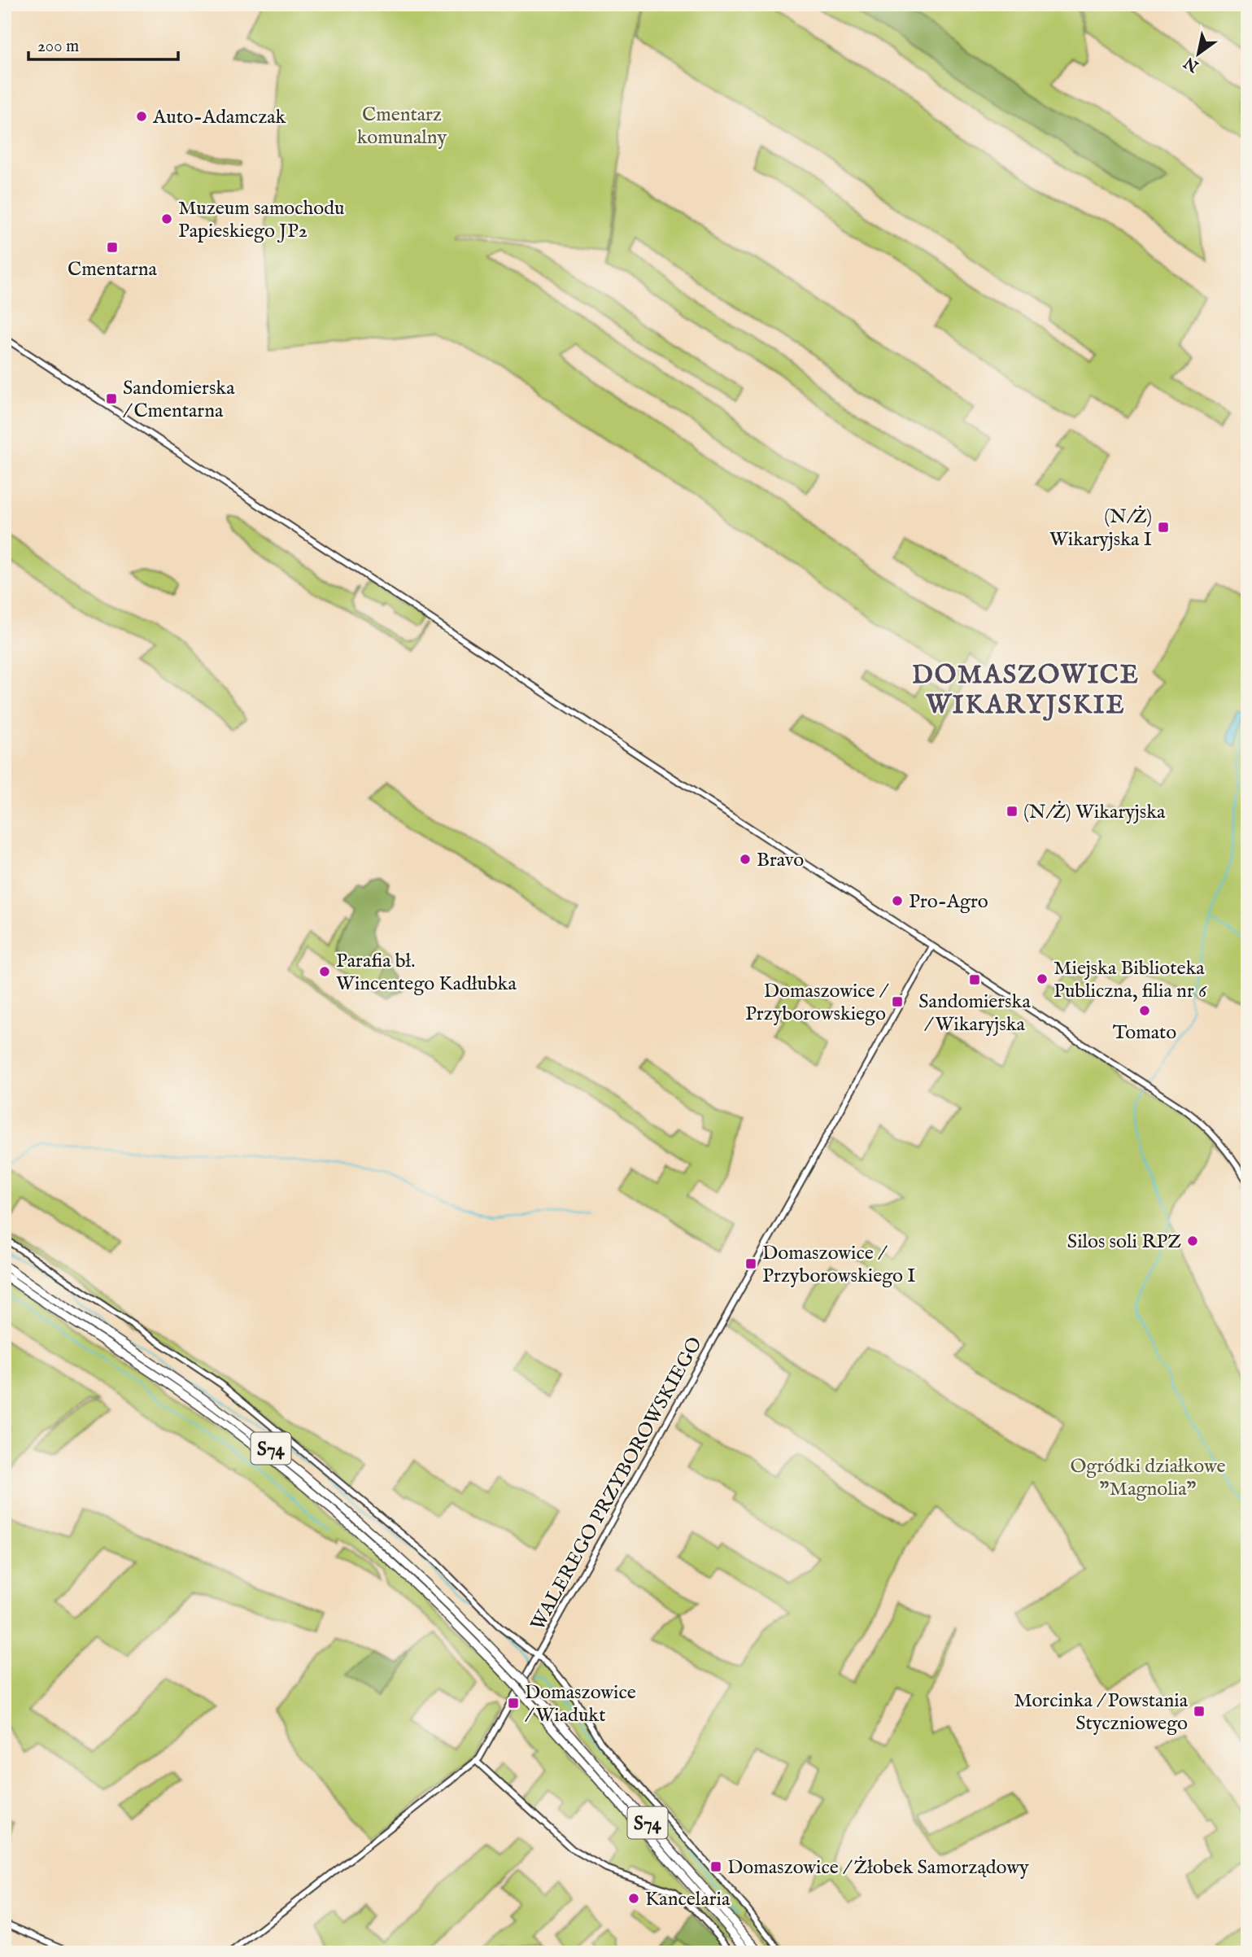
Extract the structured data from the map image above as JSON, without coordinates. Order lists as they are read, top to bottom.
{
  "streets": {
    "highway": ["S74"],
    "street": ["WALEREGO PRZYBOROWSKIEGO"]
  },
  "districts": ["DOMASZOWICE WIKARYJSKIE"],
  "parks": ["Cmentarz komunalny", "Ogródki działkowe \"Magnolia\""],
  "places": {
    "other": [
      "Auto-Adamczak",
      "Muzeum samochodu Papieskiego JP2",
      "Bravo",
      "Pro-Agro",
      "Parafia bł. Wincentego Kadłubka",
      "Miejska Biblioteka Publiczna, filia nr 6",
      "Tomato",
      "Silos soli RPZ",
      "Kancelaria"
    ],
    "transit": [
      "Cmentarna",
      "Sandomierska / Cmentarna",
      "(N/Ż) Wikaryjska I",
      "(N/Ż) Wikaryjska",
      "Sandomierska / Wikaryjska",
      "Domaszowice / Przyborowskiego",
      "Domaszowice / Przyborowskiego I",
      "Domaszowice / Wiadukt",
      "Morcinka / Powstania Styczniowego",
      "Domaszowice / Żłobek Samorządowy"
    ]
  },
  "scale_bar": "200 m",
  "north": "bottom left"
}
